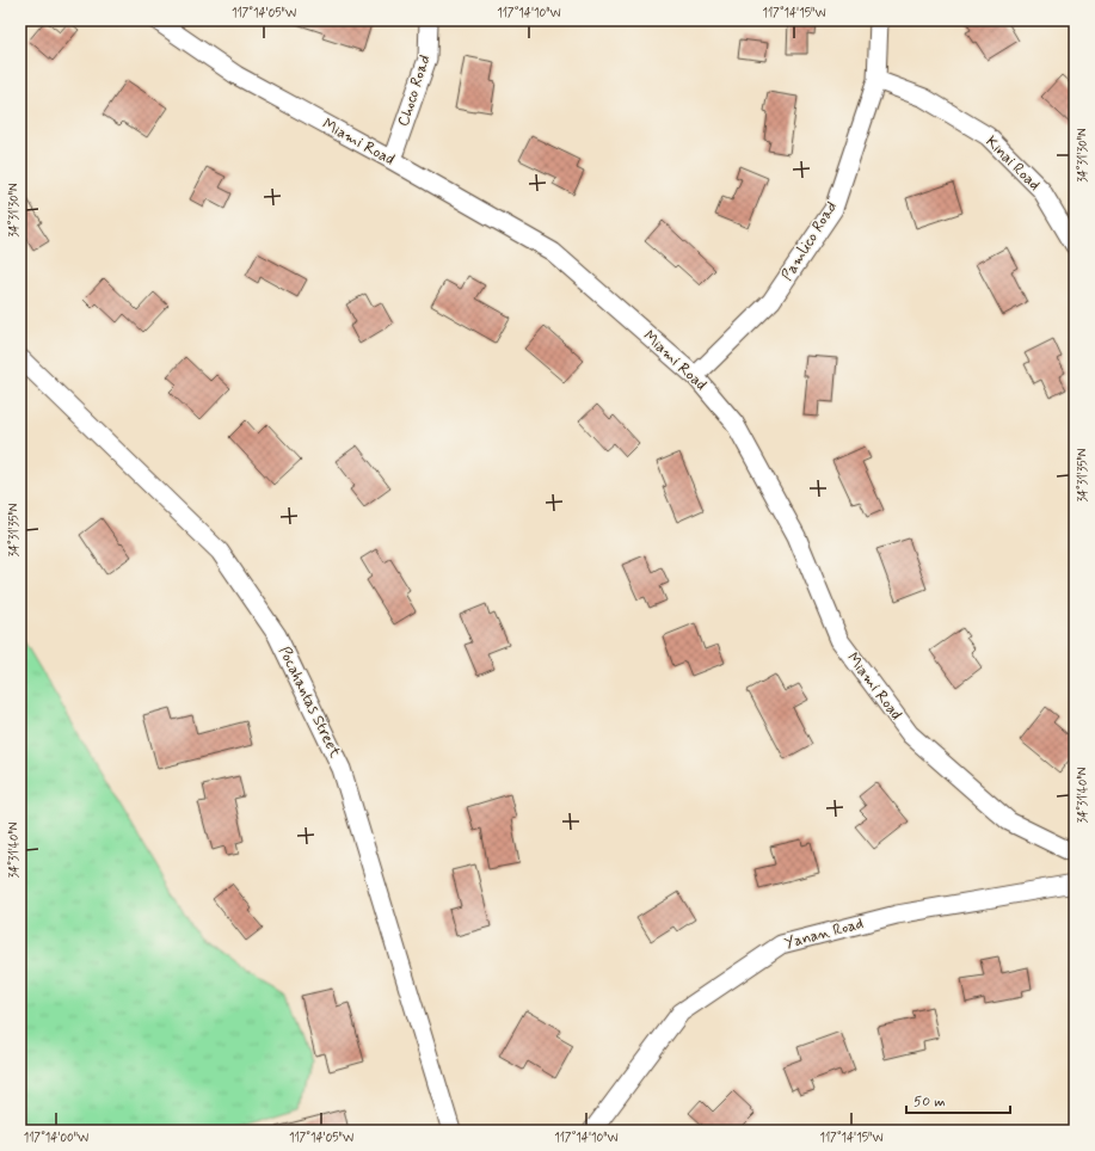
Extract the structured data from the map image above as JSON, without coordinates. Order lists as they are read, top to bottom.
{
  "streets": {
    "street": [
      "Choco Road",
      "Miami Road",
      "Kinai Road",
      "Pamlico Road",
      "Pocahantas Street",
      "Yanan Road"
    ]
  },
  "crossings": [
    ["Choco Road", "Miami Road"],
    ["Miami Road", "Pamlico Road"],
    ["Kinai Road", "Pamlico Road"]
  ],
  "scale_bar": "50 m",
  "coordinates": [
    "117°14'05\"W",
    "117°14'10\"W",
    "117°14'15\"W",
    "34°31'30\"N",
    "34°31'35\"N",
    "34°31'40\"N",
    "117°14'00\"W"
  ]
}
